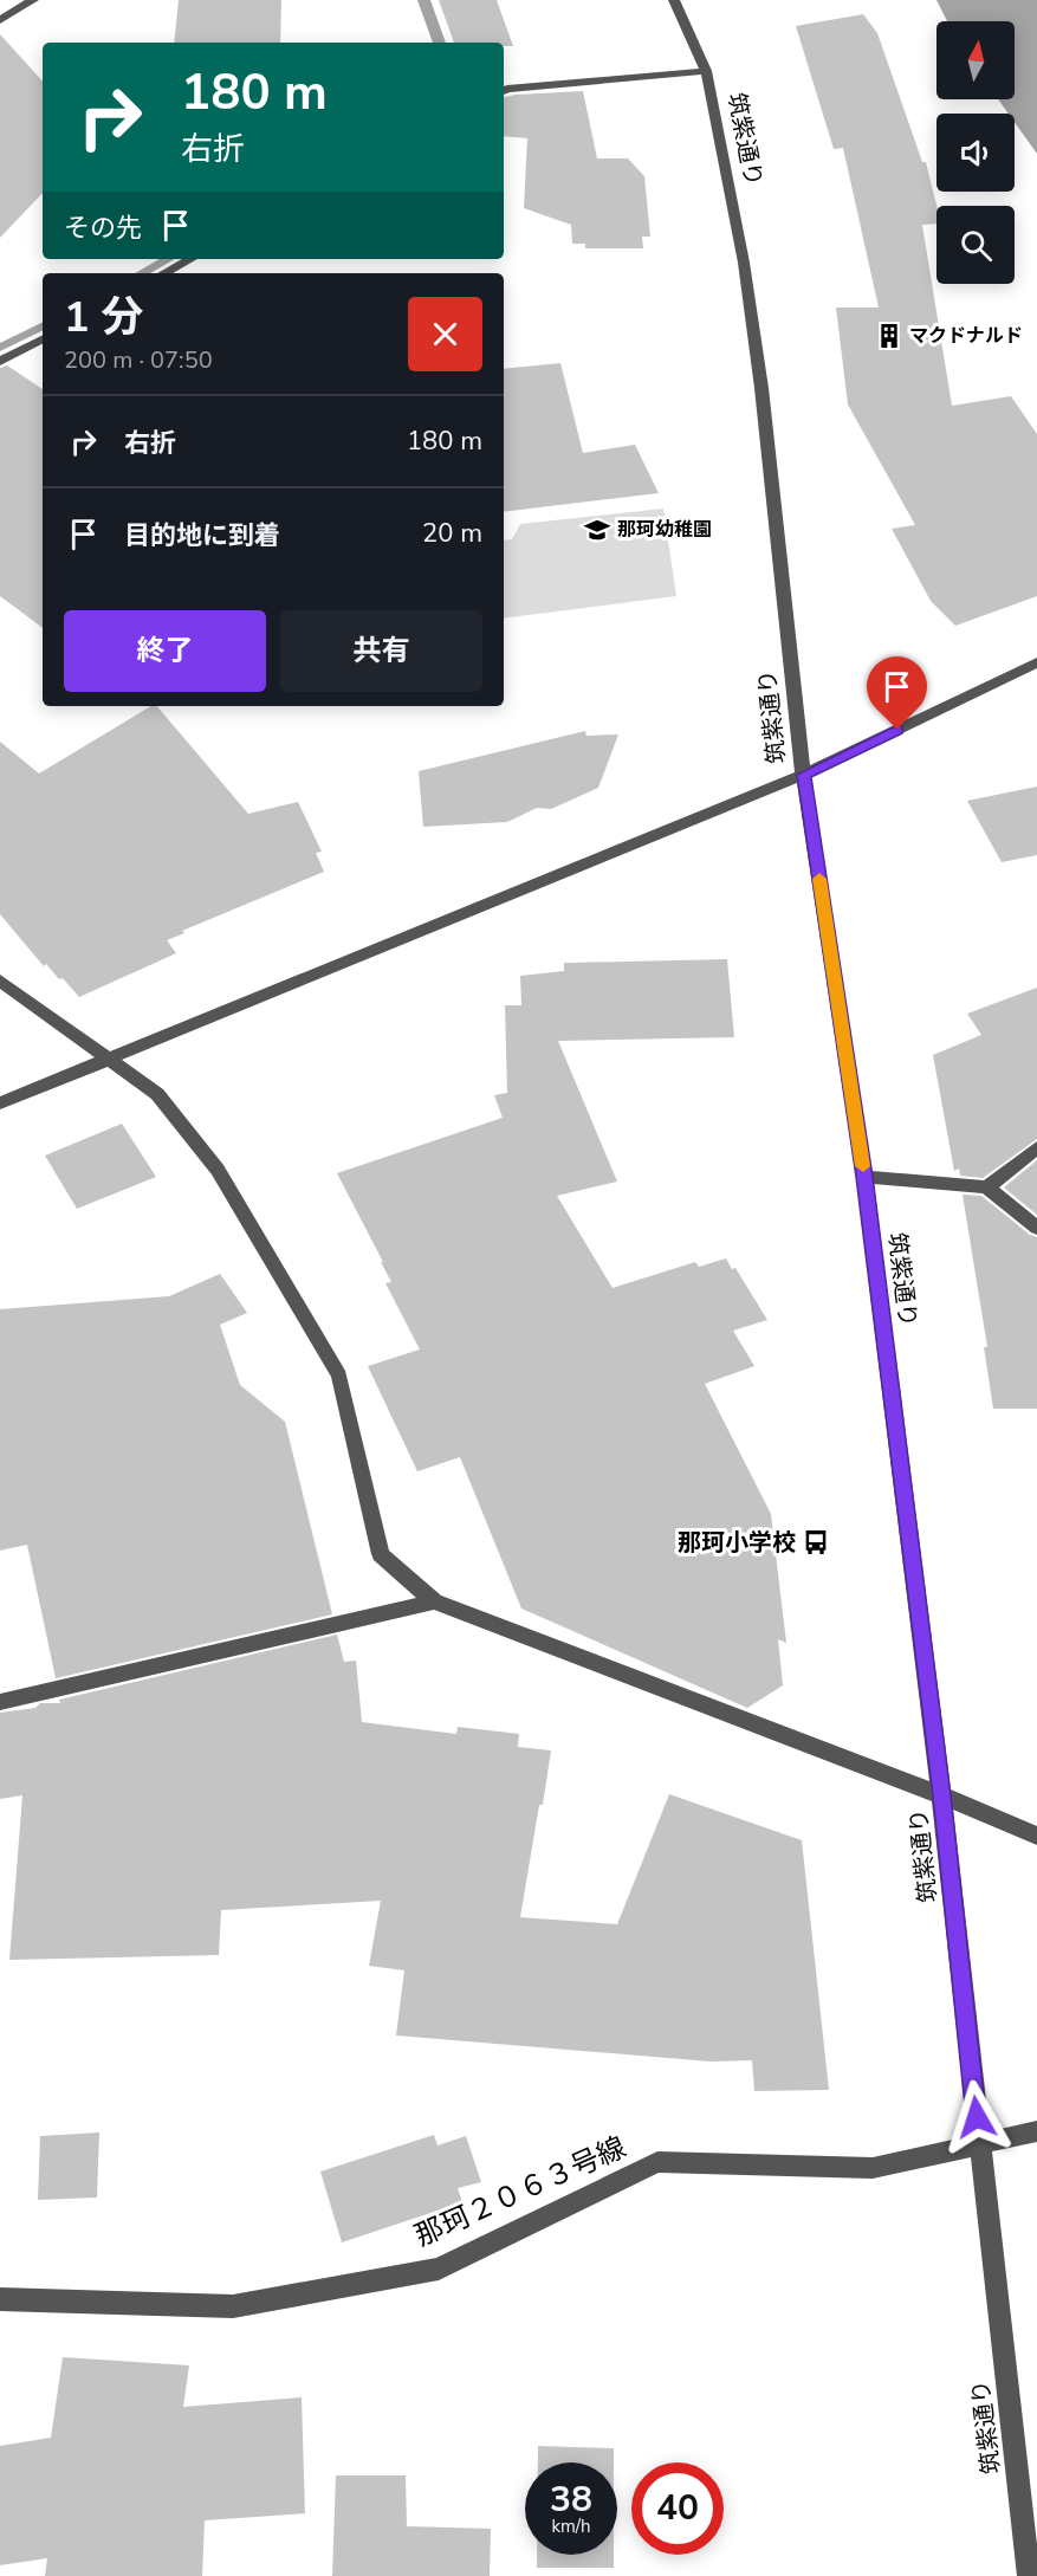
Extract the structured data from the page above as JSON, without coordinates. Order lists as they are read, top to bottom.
{
  "streets": {
    "street": ["筑紫通り", "那珂２０６３号線"]
  },
  "crossings": [
    ["筑紫通り", "那珂２０６３号線"]
  ],
  "places": {
    "building": ["マクドナルド"],
    "school or university": ["那珂幼稚園"],
    "bus stop": ["那珂小学校"]
  },
  "north": "top",
  "page": {
    "turn": ["180 m", "右折"],
    "then": "その先",
    "heading": ["1 分", "200 m · 07:50"],
    "list": [
      {
        "name": "右折",
        "value": "180 m"
      },
      {
        "name": "目的地に到着",
        "value": "20 m"
      }
    ],
    "buttons": ["終了", "共有"],
    "speed": "38 km/h",
    "limit": "40"
  }
}
